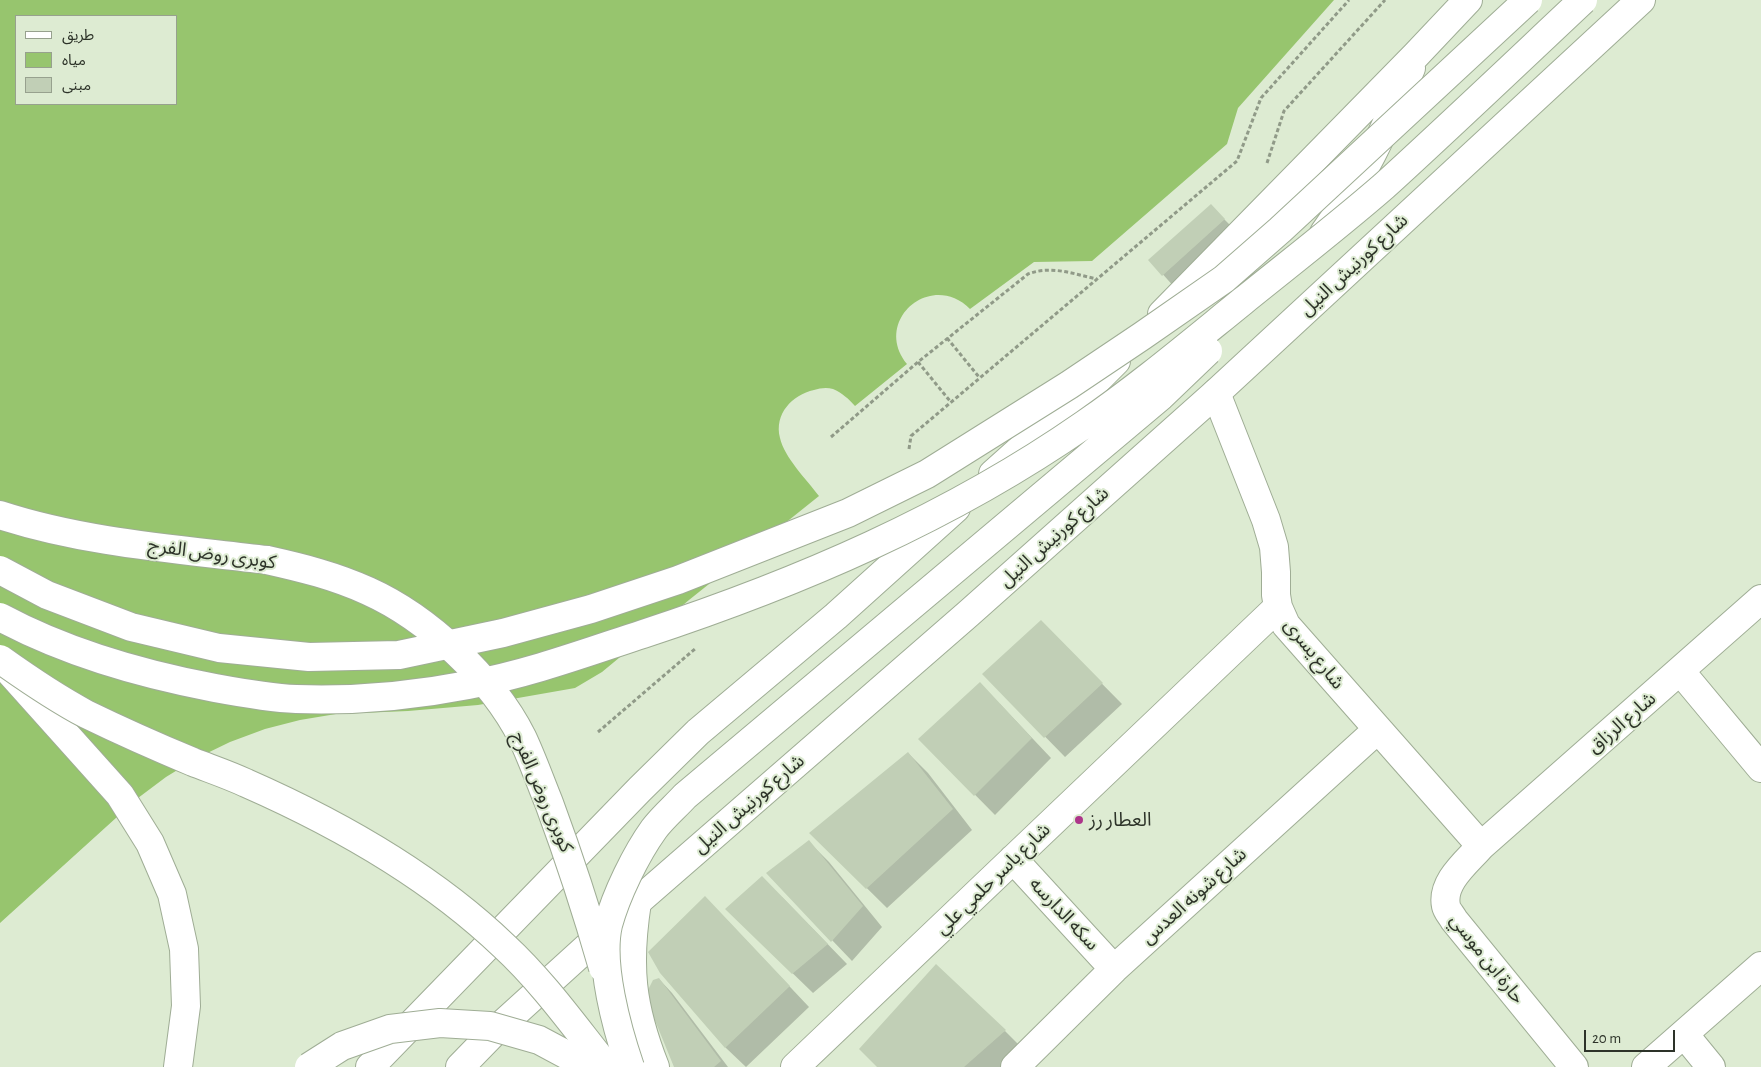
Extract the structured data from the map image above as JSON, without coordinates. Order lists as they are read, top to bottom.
{
  "streets": {
    "main road": [
      "شارع كورنيش النيل",
      "كوبرى روض الفرج",
      "شارع يسرى",
      "شارع الرزاق",
      "شارع ياسر حلمي علي",
      "شارع شونه العدس",
      "سكه الدارسه",
      "حارة ابن موسي"
    ]
  },
  "crossings": [
    ["شارع كورنيش النيل", "شارع يسرى"],
    ["شارع يسرى", "شارع الرزاق"],
    ["شارع يسرى", "شارع ياسر حلمي علي"],
    ["شارع يسرى", "شارع شونه العدس"],
    ["شارع يسرى", "حارة ابن موسي"],
    ["شارع الرزاق", "حارة ابن موسي"],
    ["شارع ياسر حلمي علي", "سكه الدارسه"],
    ["شارع شونه العدس", "سكه الدارسه"]
  ],
  "places": ["العطار رز"],
  "legend": ["طريق", "مياه", "مبنى"],
  "scale_bar": "20 m"
}
